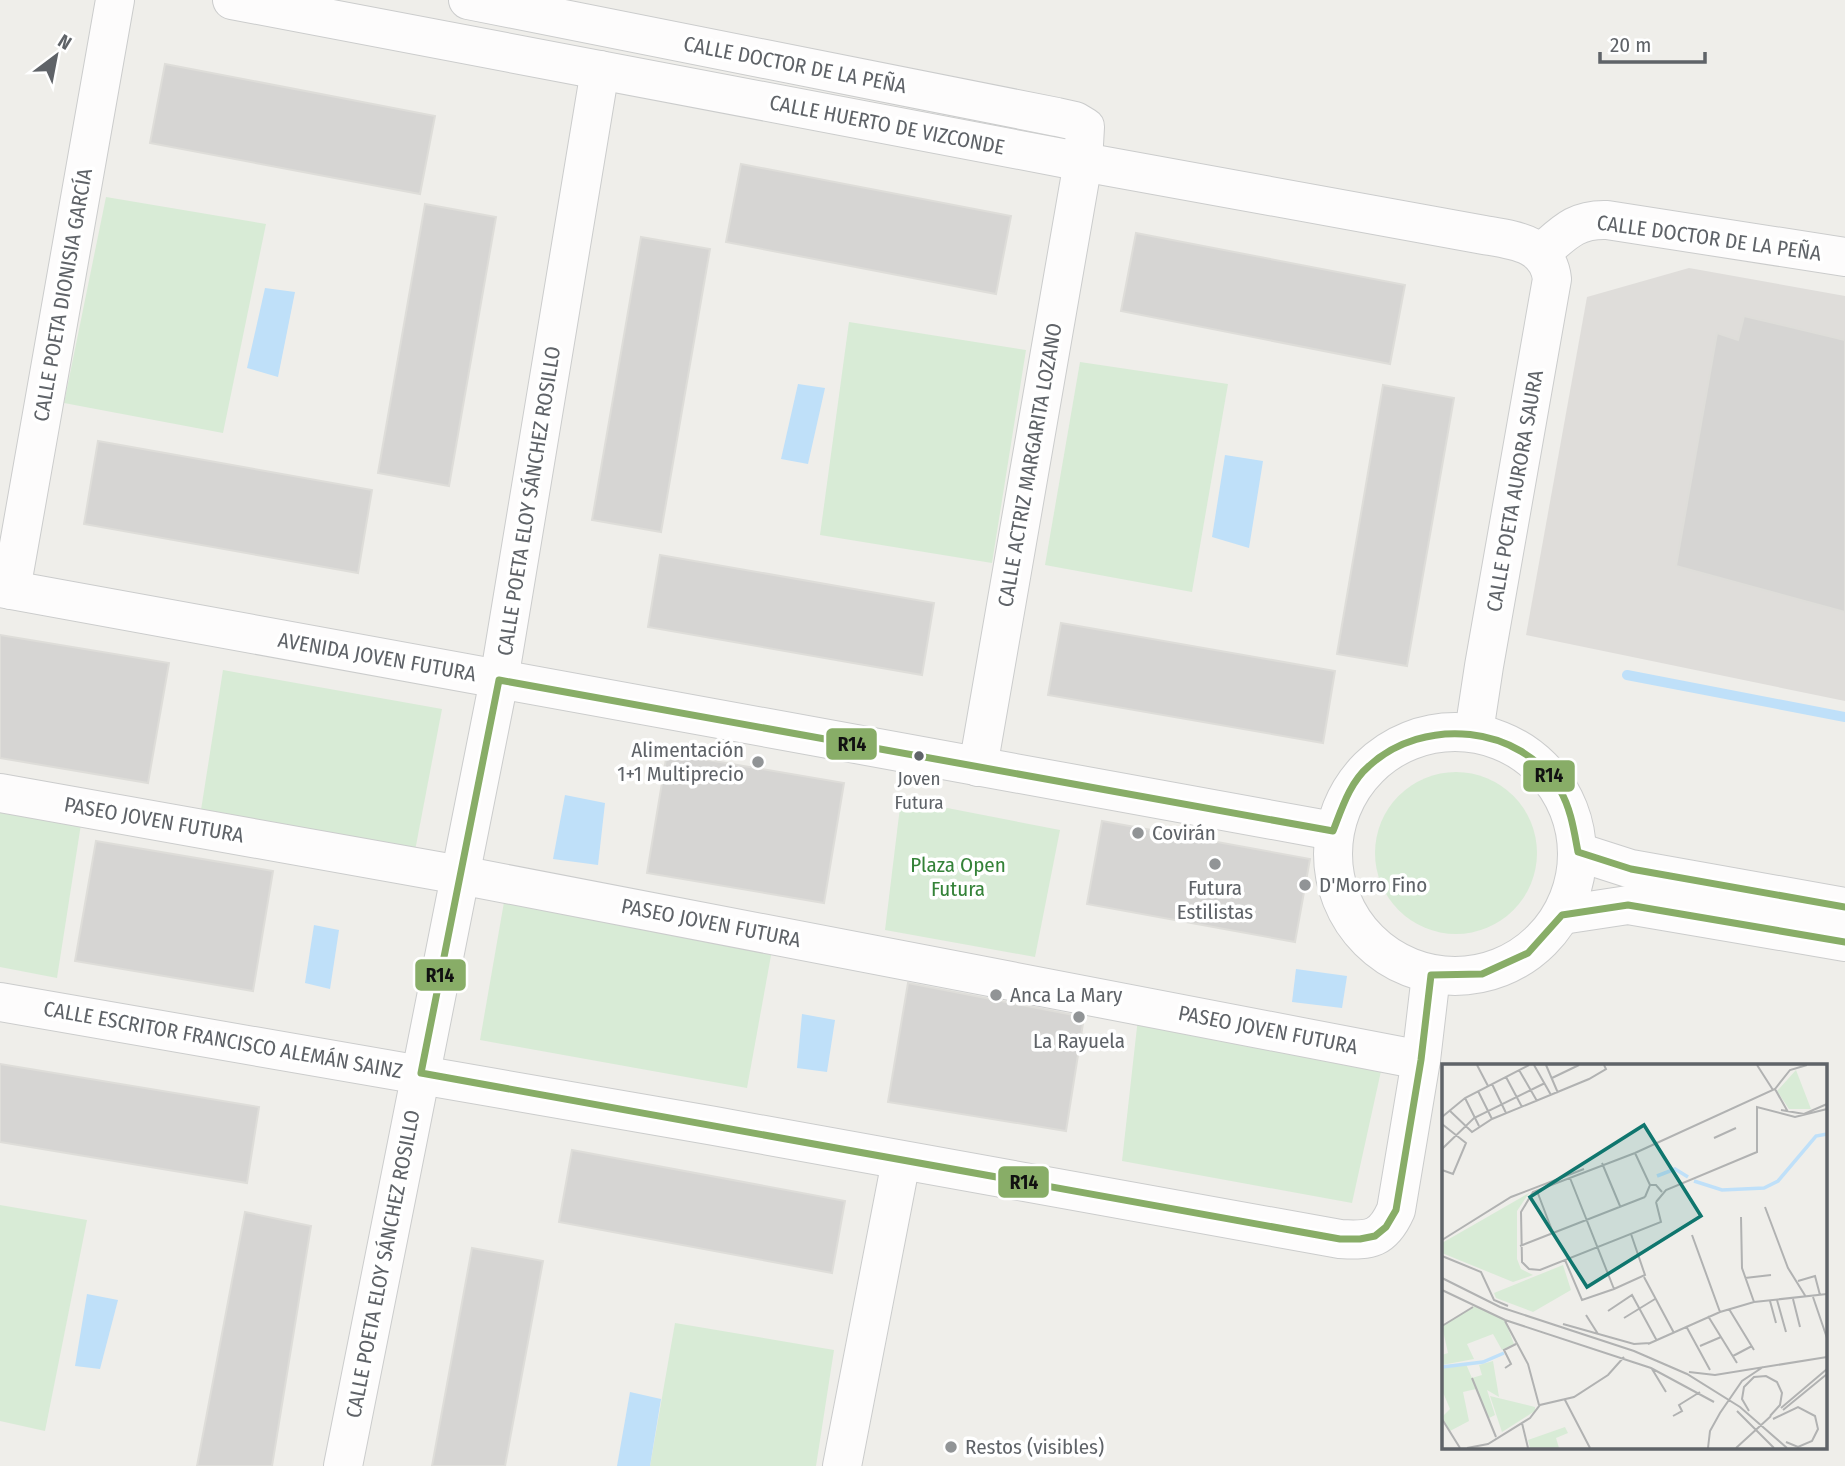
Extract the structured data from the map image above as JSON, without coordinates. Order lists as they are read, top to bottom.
{
  "streets": {
    "street": [
      "CALLE DOCTOR DE LA PEÑA",
      "CALLE HUERTO DE VIZCONDE",
      "CALLE POETA DIONISIA GARCÍA",
      "CALLE ACTRIZ MARGARITA LOZANO",
      "CALLE POETA AURORA SAURA",
      "CALLE POETA ELOY SÁNCHEZ ROSILLO",
      "AVENIDA JOVEN FUTURA",
      "PASEO JOVEN FUTURA",
      "CALLE ESCRITOR FRANCISCO ALEMÁN SAINZ"
    ]
  },
  "crossings": [
    ["CALLE DOCTOR DE LA PEÑA", "CALLE HUERTO DE VIZCONDE"],
    ["CALLE DOCTOR DE LA PEÑA", "CALLE ACTRIZ MARGARITA LOZANO"],
    ["CALLE DOCTOR DE LA PEÑA", "CALLE POETA AURORA SAURA"],
    ["CALLE HUERTO DE VIZCONDE", "CALLE ACTRIZ MARGARITA LOZANO"],
    ["CALLE HUERTO DE VIZCONDE", "CALLE POETA AURORA SAURA"],
    ["CALLE HUERTO DE VIZCONDE", "CALLE POETA ELOY SÁNCHEZ ROSILLO"],
    ["CALLE POETA DIONISIA GARCÍA", "AVENIDA JOVEN FUTURA"],
    ["CALLE ACTRIZ MARGARITA LOZANO", "AVENIDA JOVEN FUTURA"],
    ["CALLE POETA AURORA SAURA", "AVENIDA JOVEN FUTURA"],
    ["CALLE POETA AURORA SAURA", "CALLE ESCRITOR FRANCISCO ALEMÁN SAINZ"],
    ["CALLE POETA ELOY SÁNCHEZ ROSILLO", "AVENIDA JOVEN FUTURA"],
    ["CALLE POETA ELOY SÁNCHEZ ROSILLO", "PASEO JOVEN FUTURA"],
    ["CALLE POETA ELOY SÁNCHEZ ROSILLO", "CALLE ESCRITOR FRANCISCO ALEMÁN SAINZ"],
    ["AVENIDA JOVEN FUTURA", "CALLE ESCRITOR FRANCISCO ALEMÁN SAINZ"],
    ["PASEO JOVEN FUTURA", "CALLE ESCRITOR FRANCISCO ALEMÁN SAINZ"]
  ],
  "parks": ["Plaza Open Futura"],
  "places": [
    "Joven Futura",
    "Alimentación 1+1 Multiprecio",
    "Covirán",
    "Futura Estilistas",
    "D'Morro Fino",
    "Anca La Mary",
    "La Rayuela",
    "Restos (visibles)"
  ],
  "lines": ["transit line R14"],
  "scale_bar": "20 m",
  "north": "top right"
}
